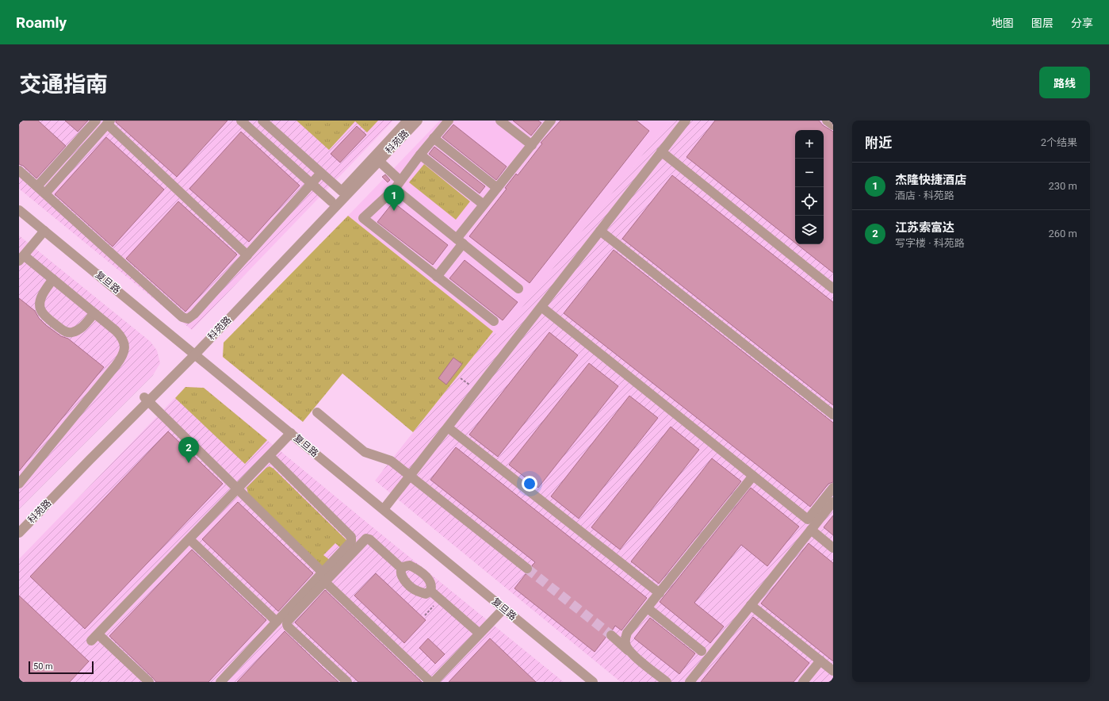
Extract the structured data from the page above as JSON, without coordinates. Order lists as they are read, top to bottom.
{
  "streets": {
    "street": ["科苑路", "复旦路"]
  },
  "crossings": [
    ["科苑路", "复旦路"]
  ],
  "scale_bar": "50 m",
  "page": {
    "header": "Roamly",
    "nav": ["地图", "图层", "分享"],
    "title": "交通指南",
    "buttons": "路线",
    "heading": ["附近", "2个结果"],
    "map_buttons": ["+", "−"],
    "list": [
      {
        "mark": "1",
        "name": "杰隆快捷酒店",
        "note": "酒店 · 科苑路",
        "value": "230 m"
      },
      {
        "mark": "2",
        "name": "江苏索富达",
        "note": "写字楼 · 科苑路",
        "value": "260 m"
      }
    ],
    "pins": ["1", "2"],
    "scale": "50 m"
  }
}
